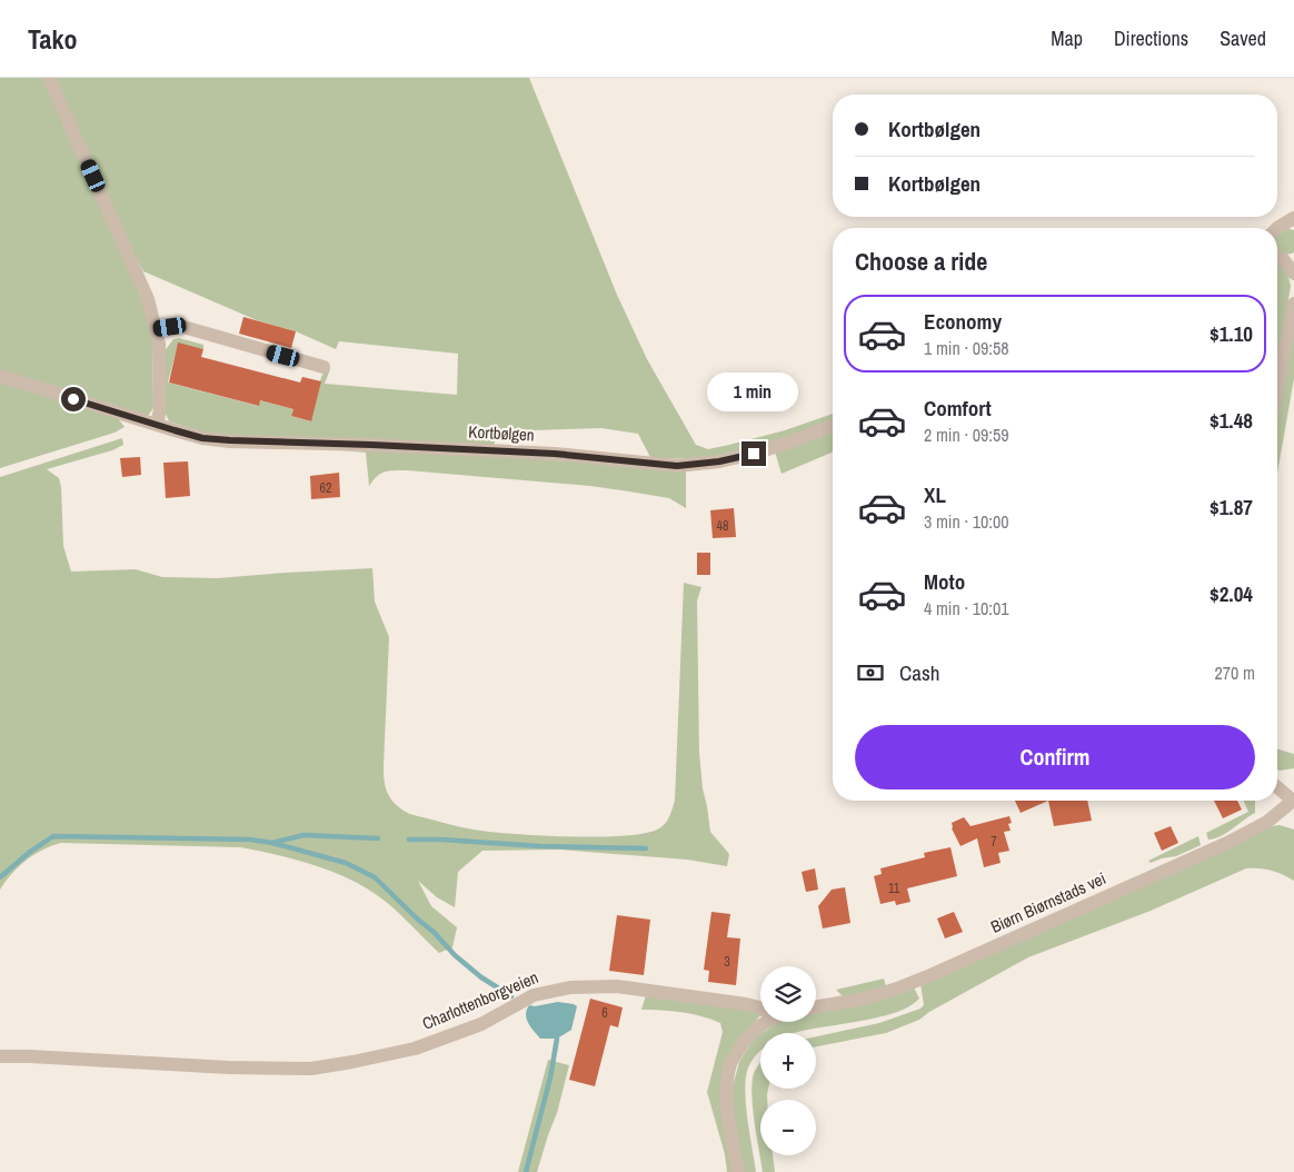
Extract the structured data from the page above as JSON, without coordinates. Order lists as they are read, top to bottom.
{
  "streets": {
    "street": ["Kortbølgen", "Biørn Biørnstads vei", "Charlottenborgveien"]
  },
  "house_numbers": [
    "62",
    "48",
    "7",
    "11",
    "3",
    "6"
  ],
  "page": {
    "header": "Tako",
    "nav": ["Map", "Directions", "Saved"],
    "banner": ["Kortbølgen", "Kortbølgen"],
    "heading": "Choose a ride",
    "list": [
      {
        "name": "Economy",
        "note": "1 min · 09:58",
        "value": "$1.10"
      },
      {
        "name": "Comfort",
        "note": "2 min · 09:59",
        "value": "$1.48"
      },
      {
        "name": "XL",
        "note": "3 min · 10:00",
        "value": "$1.87"
      },
      {
        "name": "Moto",
        "note": "4 min · 10:01",
        "value": "$2.04"
      }
    ],
    "bubble": "1 min",
    "pay": ["Cash", "270 m"],
    "buttons": "Confirm",
    "map_buttons": ["+", "−"]
  }
}
